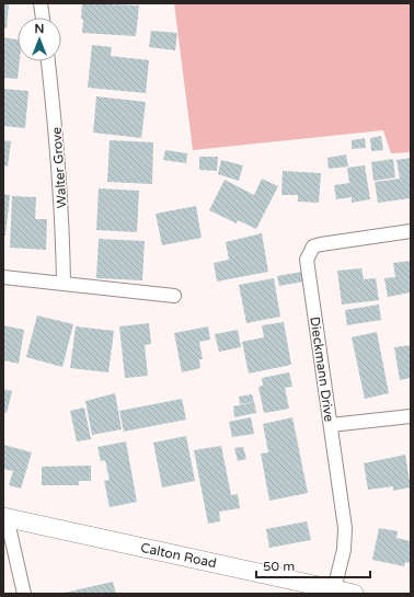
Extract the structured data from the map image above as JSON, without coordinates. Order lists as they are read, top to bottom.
{
  "streets": {
    "main road": ["Calton Road"],
    "street": ["Walter Grove", "Dieckmann Drive"]
  },
  "crossings": [
    ["Dieckmann Drive", "Calton Road"]
  ],
  "scale_bar": "50 m",
  "north": "top"
}
